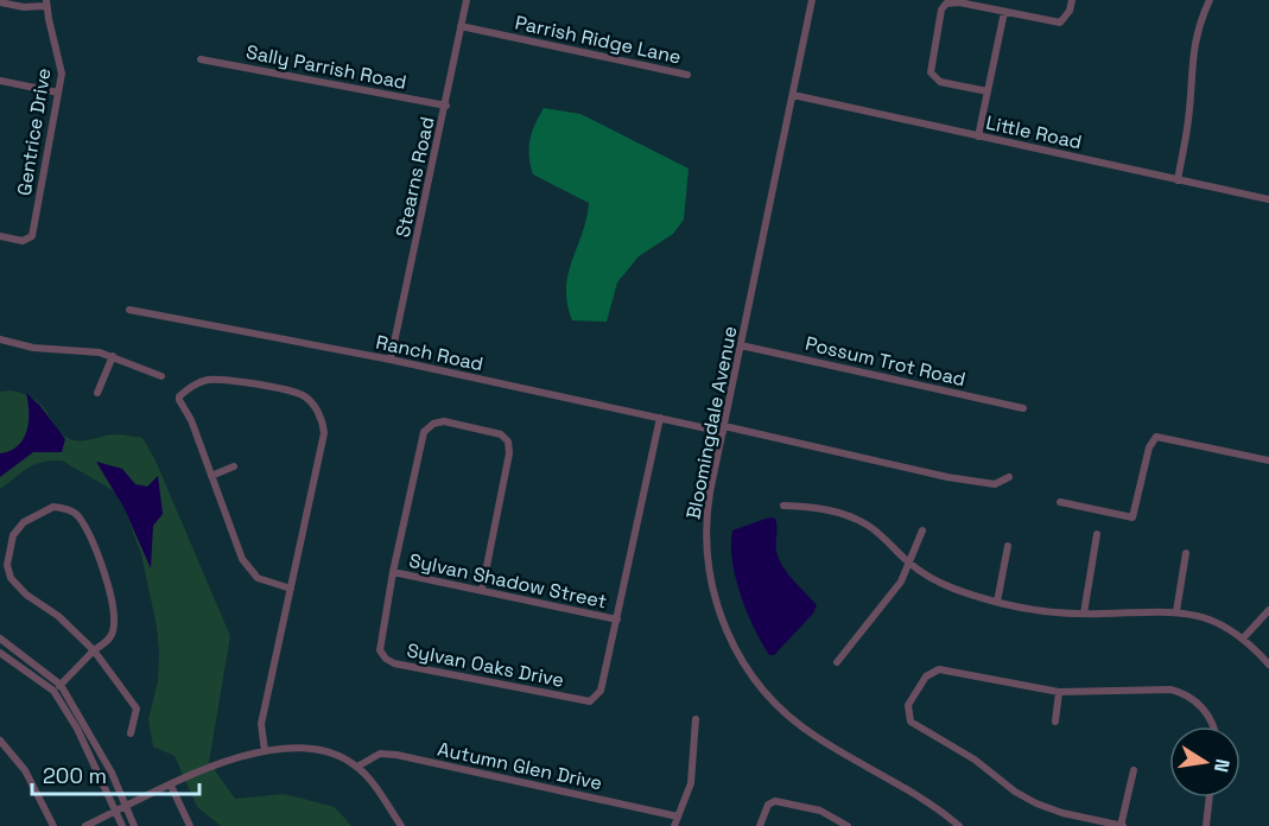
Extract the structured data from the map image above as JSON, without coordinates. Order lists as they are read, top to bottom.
{
  "streets": {
    "street": [
      "Parrish Ridge Lane",
      "Sally Parrish Road",
      "Gentrice Drive",
      "Little Road",
      "Stearns Road",
      "Ranch Road",
      "Possum Trot Road",
      "Bloomingdale Avenue",
      "Sylvan Shadow Street",
      "Sylvan Oaks Drive",
      "Autumn Glen Drive"
    ]
  },
  "crossings": [
    ["Parrish Ridge Lane", "Stearns Road"],
    ["Sally Parrish Road", "Stearns Road"],
    ["Little Road", "Bloomingdale Avenue"],
    ["Stearns Road", "Ranch Road"],
    ["Ranch Road", "Bloomingdale Avenue"],
    ["Ranch Road", "Sylvan Oaks Drive"],
    ["Possum Trot Road", "Bloomingdale Avenue"],
    ["Sylvan Shadow Street", "Sylvan Oaks Drive"]
  ],
  "scale_bar": "200 m",
  "north": "right"
}
